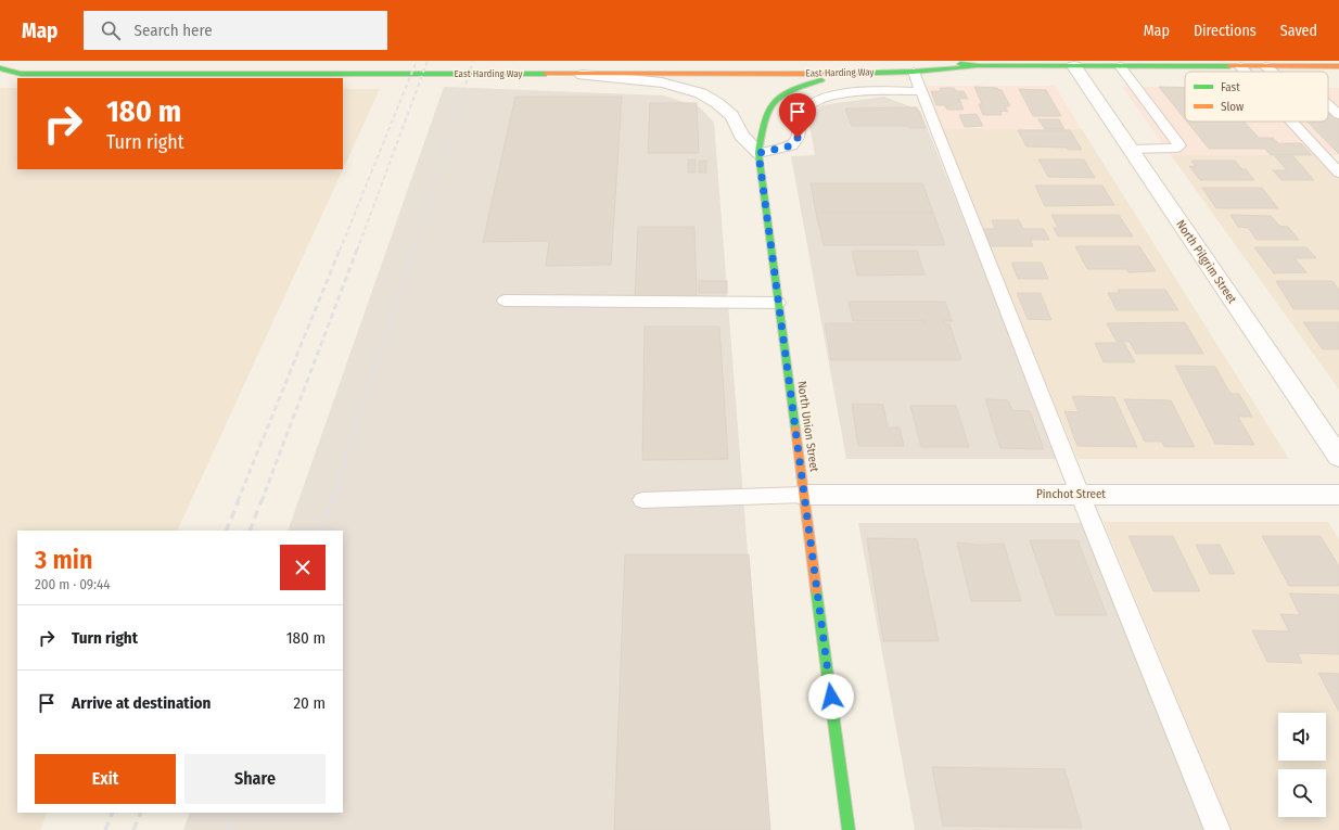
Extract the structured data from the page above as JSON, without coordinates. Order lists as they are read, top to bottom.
{
  "streets": {
    "street": [
      "East Harding Way",
      "North Pilgrim Street",
      "North Union Street",
      "Pinchot Street"
    ]
  },
  "crossings": [
    ["East Harding Way", "North Pilgrim Street"],
    ["East Harding Way", "North Union Street"],
    ["North Union Street", "Pinchot Street"]
  ],
  "legend": ["Fast", "Slow"],
  "page": {
    "header": "Map",
    "search": "Search here",
    "nav": ["Map", "Directions", "Saved"],
    "turn": ["180 m", "Turn right"],
    "heading": ["3 min", "200 m · 09:44"],
    "list": [
      {
        "name": "Turn right",
        "value": "180 m"
      },
      {
        "name": "Arrive at destination",
        "value": "20 m"
      }
    ],
    "buttons": ["Exit", "Share"]
  }
}
